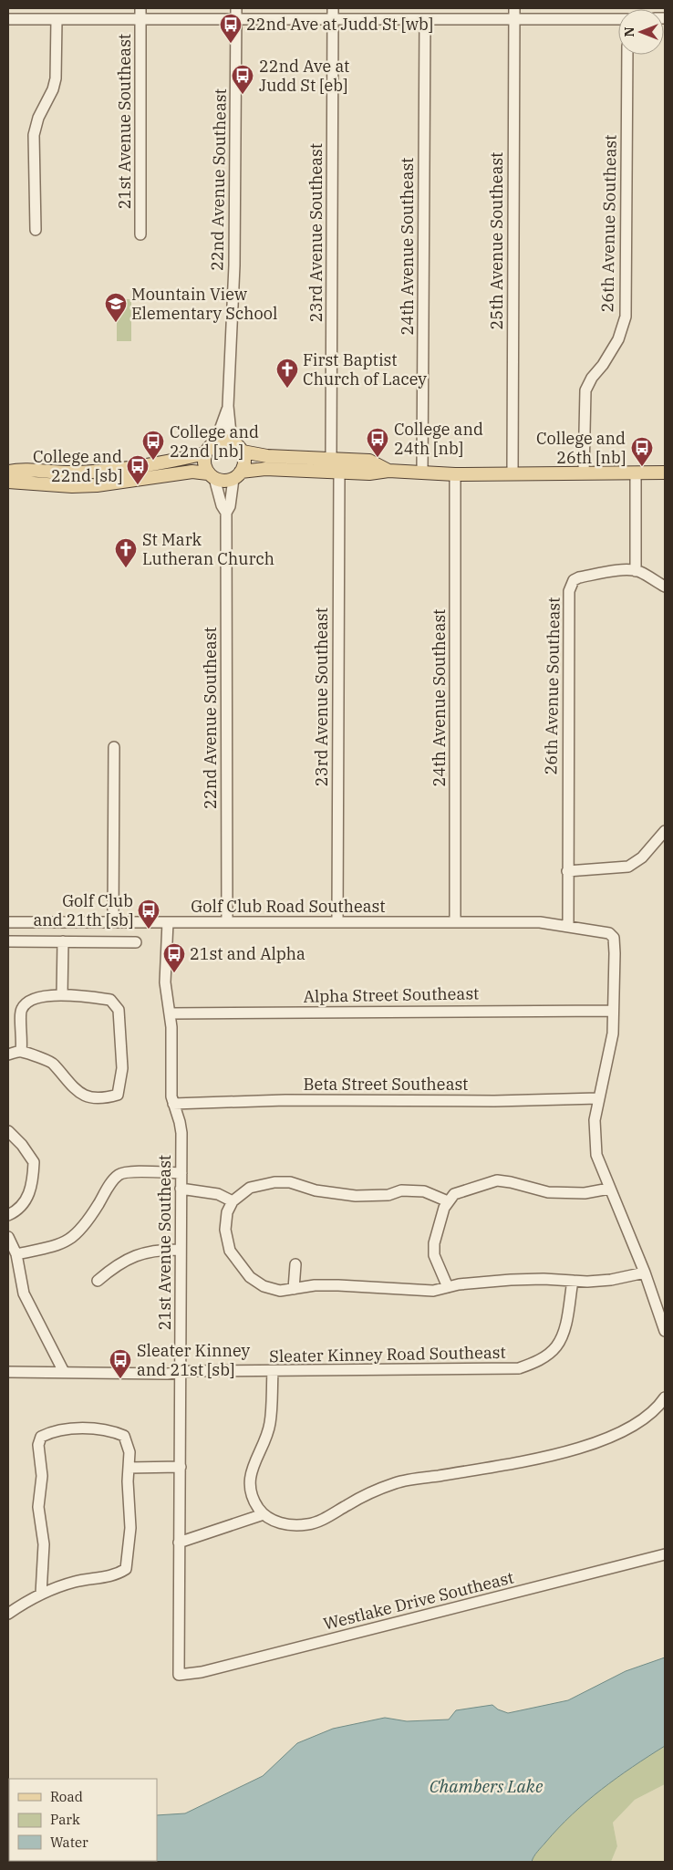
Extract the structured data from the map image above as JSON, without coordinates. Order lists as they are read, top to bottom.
{
  "streets": {
    "street": [
      "21st Avenue Southeast",
      "22nd Avenue Southeast",
      "26th Avenue Southeast",
      "23rd Avenue Southeast",
      "25th Avenue Southeast",
      "24th Avenue Southeast",
      "Golf Club Road Southeast",
      "Alpha Street Southeast",
      "Beta Street Southeast",
      "Sleater Kinney Road Southeast",
      "Westlake Drive Southeast"
    ]
  },
  "crossings": [
    ["21st Avenue Southeast", "Golf Club Road Southeast"],
    ["21st Avenue Southeast", "Alpha Street Southeast"],
    ["21st Avenue Southeast", "Beta Street Southeast"],
    ["21st Avenue Southeast", "Sleater Kinney Road Southeast"],
    ["21st Avenue Southeast", "Westlake Drive Southeast"],
    ["22nd Avenue Southeast", "Golf Club Road Southeast"],
    ["26th Avenue Southeast", "Golf Club Road Southeast"],
    ["23rd Avenue Southeast", "Golf Club Road Southeast"],
    ["24th Avenue Southeast", "Golf Club Road Southeast"],
    ["Golf Club Road Southeast", "Alpha Street Southeast"],
    ["Golf Club Road Southeast", "Beta Street Southeast"]
  ],
  "water": ["Chambers Lake"],
  "places": {
    "bus stop": [
      "22nd Ave at Judd St [wb]",
      "22nd Ave at Judd St [eb]",
      "College and 24th [nb]",
      "College and 22nd [nb]",
      "College and 26th [nb]",
      "College and 22nd [sb]",
      "Golf Club and 21th [sb]",
      "21st and Alpha",
      "Sleater Kinney and 21st [sb]"
    ],
    "school or university": ["Mountain View Elementary School"],
    "church": ["First Baptist Church of Lacey", "St Mark Lutheran Church"]
  },
  "legend": ["Road", "Park", "Water"],
  "north": "left"
}
